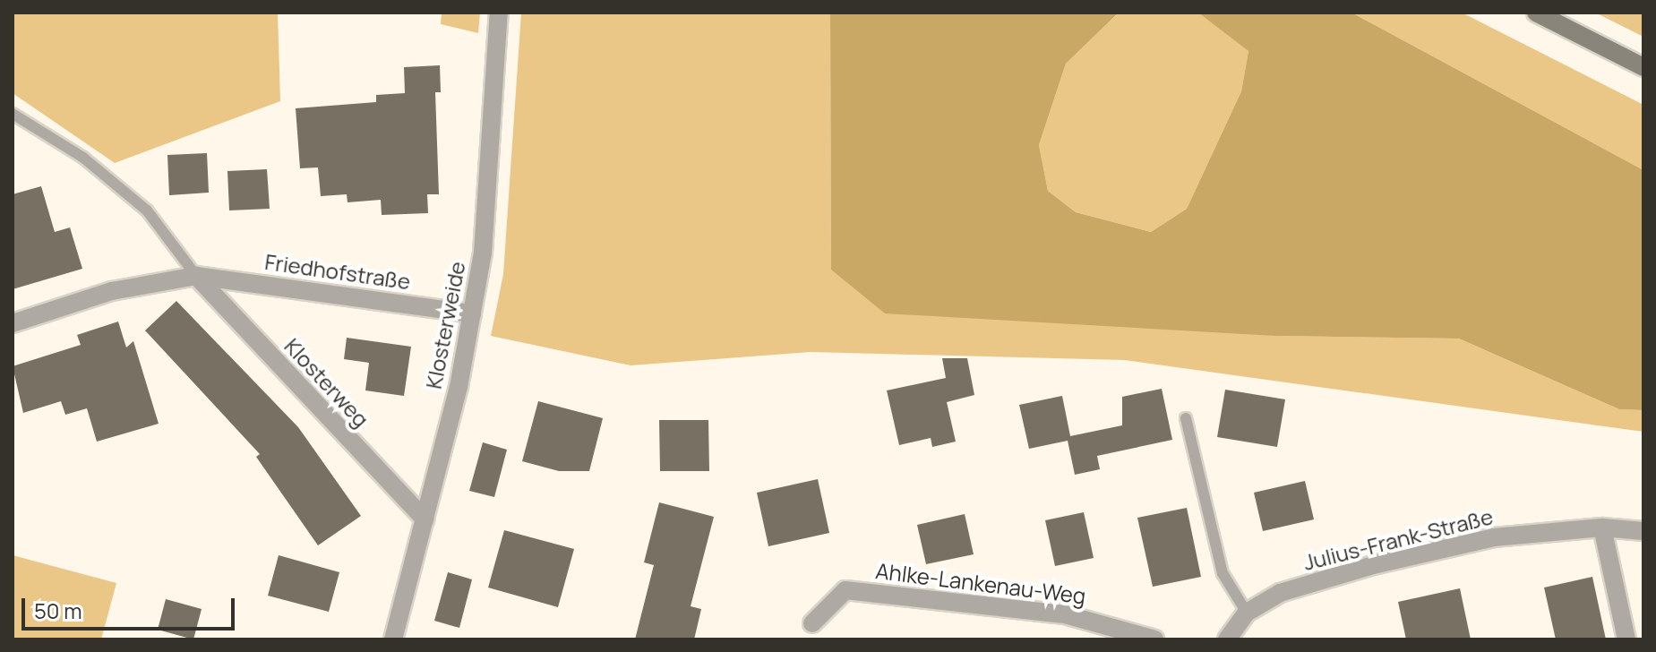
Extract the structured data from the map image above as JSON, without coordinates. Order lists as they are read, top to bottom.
{
  "streets": {
    "street": [
      "Friedhofstraße",
      "Klosterweide",
      "Klosterweg",
      "Julius-Frank-Straße",
      "Ahlke-Lankenau-Weg"
    ]
  },
  "crossings": [
    ["Friedhofstraße", "Klosterweide"],
    ["Friedhofstraße", "Klosterweg"],
    ["Klosterweide", "Klosterweg"]
  ],
  "scale_bar": "50 m"
}
